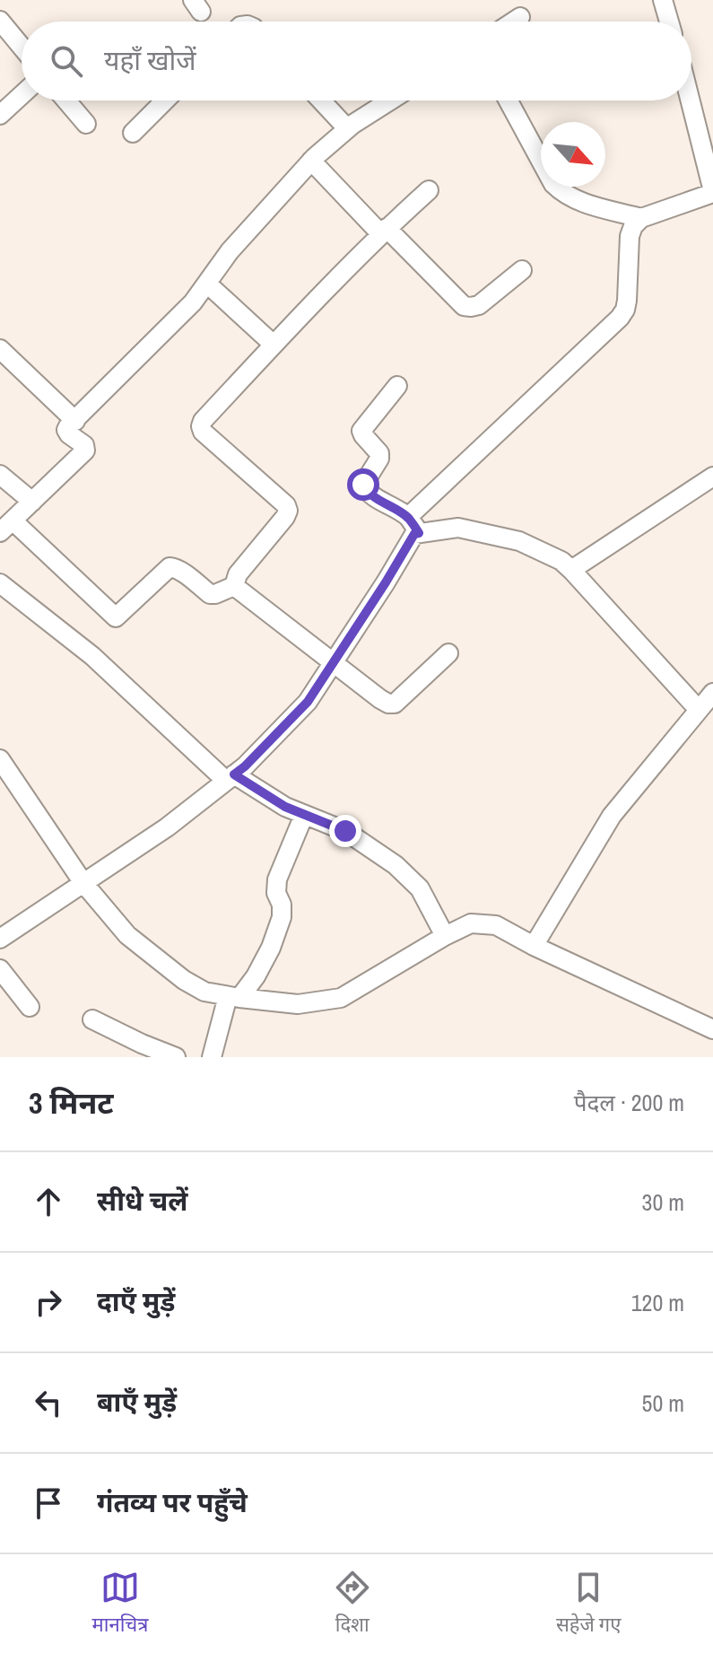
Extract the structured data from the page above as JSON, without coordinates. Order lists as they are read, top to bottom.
{
  "north": "bottom right",
  "page": {
    "search": "यहाँ खोजें",
    "heading": ["3 मिनट", "पैदल · 200 m"],
    "list": [
      ["सीधे चलें", "30 m"],
      ["दाएँ मुड़ें", "120 m"],
      ["बाएँ मुड़ें", "50 m"],
      "गंतव्य पर पहुँचे"
    ],
    "nav": ["मानचित्र", "दिशा", "सहेजे गए"]
  }
}
